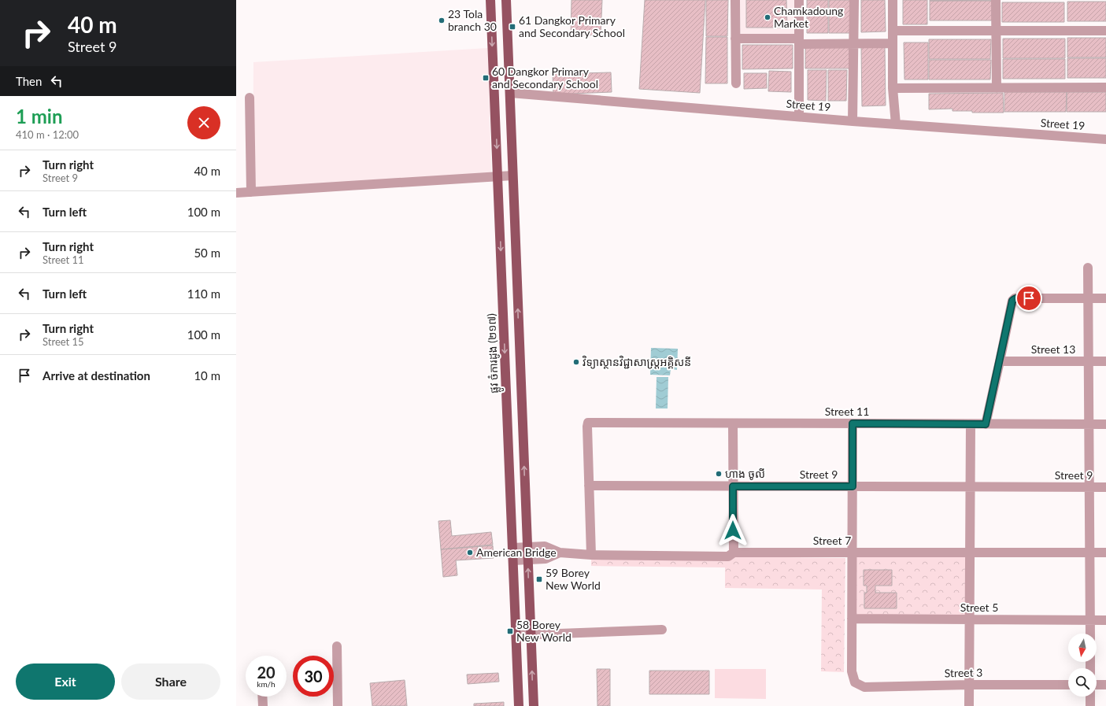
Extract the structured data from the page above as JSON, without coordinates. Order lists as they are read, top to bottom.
{
  "streets": {
    "main road": ["ផ្លូវ ចំការដូង (២១៧)"],
    "street": [
      "Street 19",
      "Street 13",
      "Street 11",
      "Street 9",
      "Street 7",
      "Street 5",
      "Street 3"
    ]
  },
  "crossings": [
    ["ផ្លូវ ចំការដូង (២១៧)", "Street 7"],
    ["Street 11", "Street 9"],
    ["Street 5", "Street 3"]
  ],
  "places": {
    "other": [
      "Chamkadoung Market",
      "23 Tola branch 30",
      "វិទ្យាស្ថានវិជ្ជាសាស្រ្តអគ្គិសនី",
      "ហាង ចូលី",
      "American Bridge"
    ],
    "transit": [
      "61 Dangkor Primary and Secondary School",
      "60 Dangkor Primary and Secondary School",
      "59 Borey New World",
      "58 Borey New World"
    ]
  },
  "north": "bottom",
  "page": {
    "turn": ["40 m", "Street 9"],
    "then": "Then",
    "heading": ["1 min", "410 m · 12:00"],
    "list": [
      {
        "name": "Turn right",
        "note": "Street 9",
        "value": "40 m"
      },
      {
        "name": "Turn left",
        "value": "100 m"
      },
      {
        "name": "Turn right",
        "note": "Street 11",
        "value": "50 m"
      },
      {
        "name": "Turn left",
        "value": "110 m"
      },
      {
        "name": "Turn right",
        "note": "Street 15",
        "value": "100 m"
      },
      {
        "name": "Arrive at destination",
        "value": "10 m"
      }
    ],
    "speed": "20 km/h",
    "limit": "30",
    "buttons": ["Exit", "Share"]
  }
}
